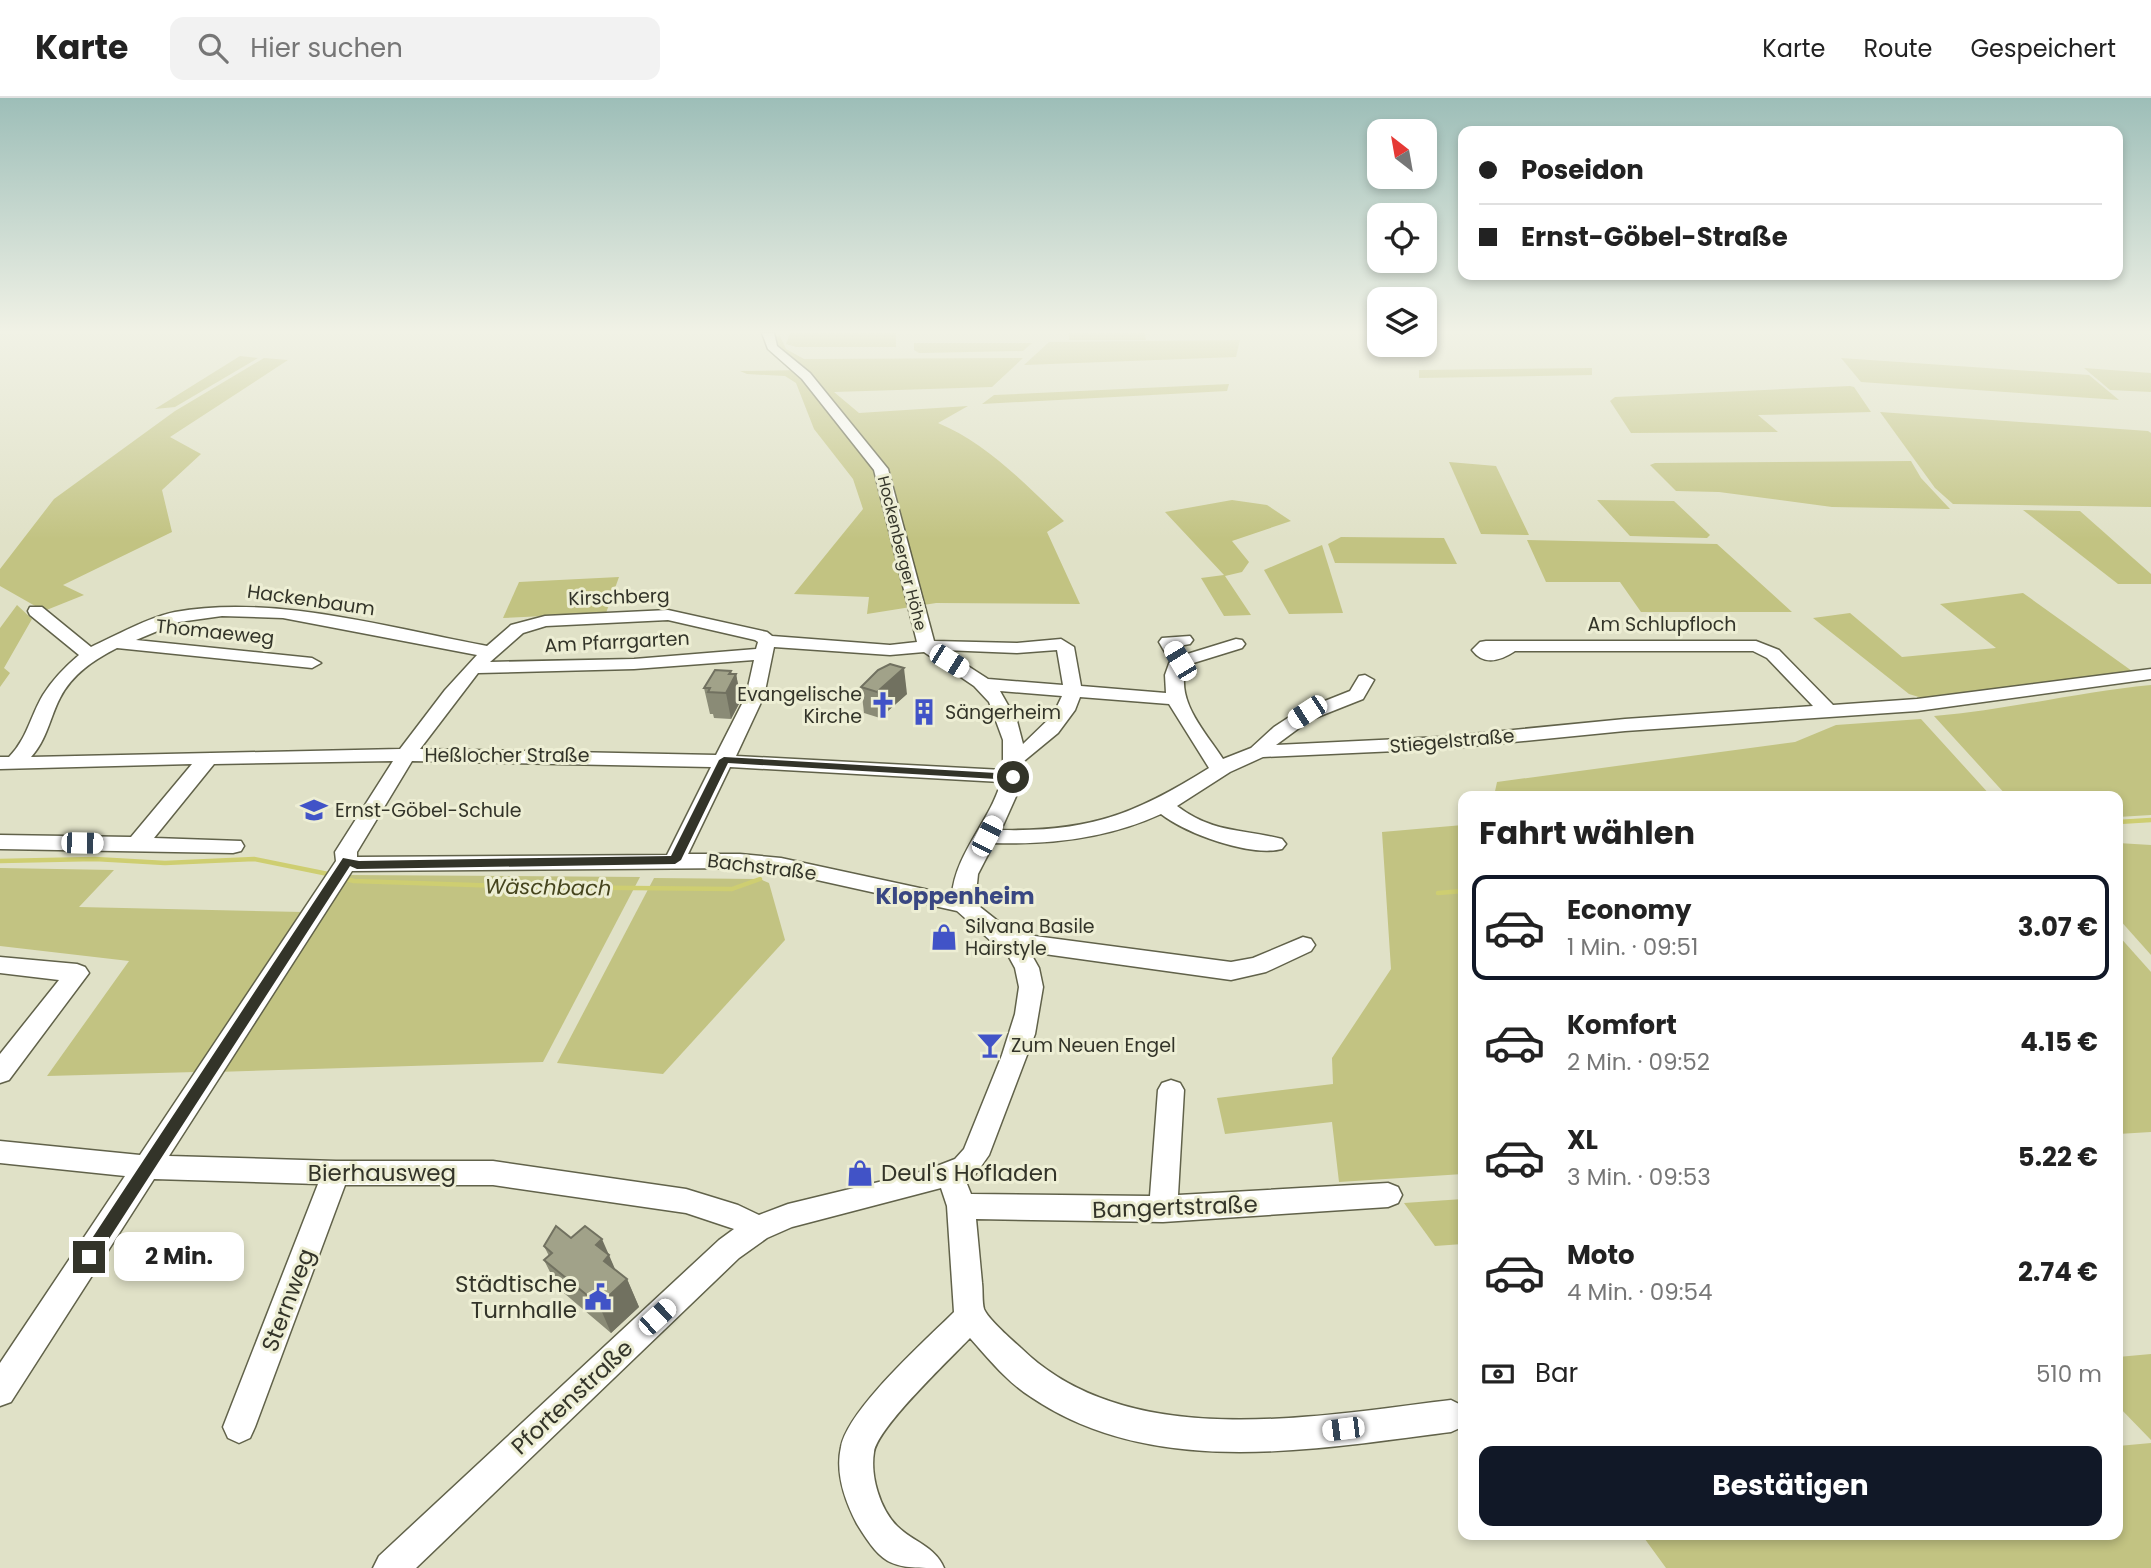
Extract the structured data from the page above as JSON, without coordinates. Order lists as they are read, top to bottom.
{
  "streets": {
    "street": [
      "Hockenberger Höhe",
      "Kirschberg",
      "Hackenbaum",
      "Am Schlupfloch",
      "Thomaeweg",
      "Am Pfarrgarten",
      "Stiegelstraße",
      "Heßlocher Straße",
      "Bachstraße",
      "Bierhausweg",
      "Bangertstraße",
      "Sternweg",
      "Pfortenstraße"
    ]
  },
  "crossings": [
    ["Hockenberger Höhe", "Kirschberg"],
    ["Kirschberg", "Hackenbaum"],
    ["Kirschberg", "Am Pfarrgarten"],
    ["Kirschberg", "Heßlocher Straße"],
    ["Kirschberg", "Bachstraße"],
    ["Kirschberg", "Bierhausweg"],
    ["Hackenbaum", "Thomaeweg"],
    ["Hackenbaum", "Heßlocher Straße"],
    ["Am Schlupfloch", "Stiegelstraße"],
    ["Bierhausweg", "Sternweg"],
    ["Bierhausweg", "Pfortenstraße"]
  ],
  "districts": ["Kloppenheim"],
  "water": ["Wäschbach"],
  "places": {
    "church": ["Evangelische Kirche"],
    "building": ["Sängerheim"],
    "school or university": ["Ernst-Göbel-Schule"],
    "shop": ["Silvana Basile Hairstyle", "Deul's Hofladen"],
    "bar": ["Zum Neuen Engel"],
    "public building": ["Städtische Turnhalle"]
  },
  "north": "top left",
  "page": {
    "header": "Karte",
    "search": "Hier suchen",
    "nav": ["Karte", "Route", "Gespeichert"],
    "banner": ["Poseidon", "Ernst-Göbel-Straße"],
    "heading": "Fahrt wählen",
    "list": [
      {
        "name": "Economy",
        "note": "1 Min. · 09:51",
        "value": "3.07 €"
      },
      {
        "name": "Komfort",
        "note": "2 Min. · 09:52",
        "value": "4.15 €"
      },
      {
        "name": "XL",
        "note": "3 Min. · 09:53",
        "value": "5.22 €"
      },
      {
        "name": "Moto",
        "note": "4 Min. · 09:54",
        "value": "2.74 €"
      }
    ],
    "bubble": "2 Min.",
    "pay": ["Bar", "510 m"],
    "buttons": "Bestätigen"
  }
}
